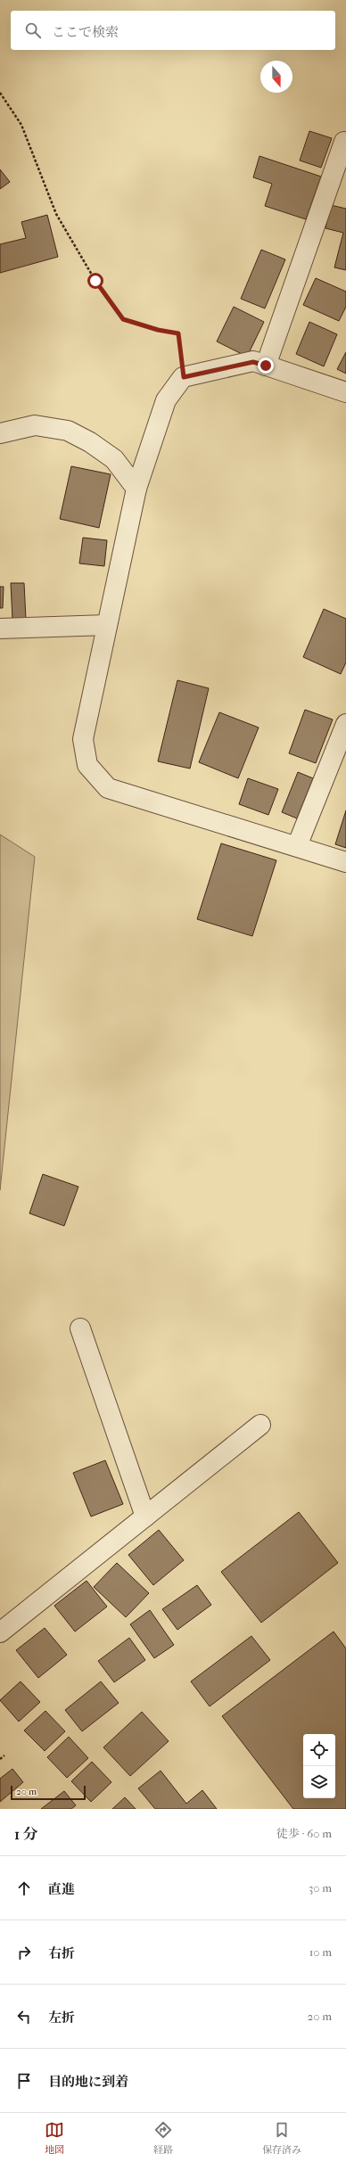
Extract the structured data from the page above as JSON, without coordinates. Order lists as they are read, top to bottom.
{
  "scale_bar": "20 m",
  "north": "bottom",
  "page": {
    "search": "ここで検索",
    "scale": "20 m",
    "heading": ["1 分", "徒歩 · 60 m"],
    "list": [
      ["直進", "30 m"],
      ["右折", "10 m"],
      ["左折", "20 m"],
      "目的地に到着"
    ],
    "nav": ["地図", "経路", "保存済み"]
  }
}
